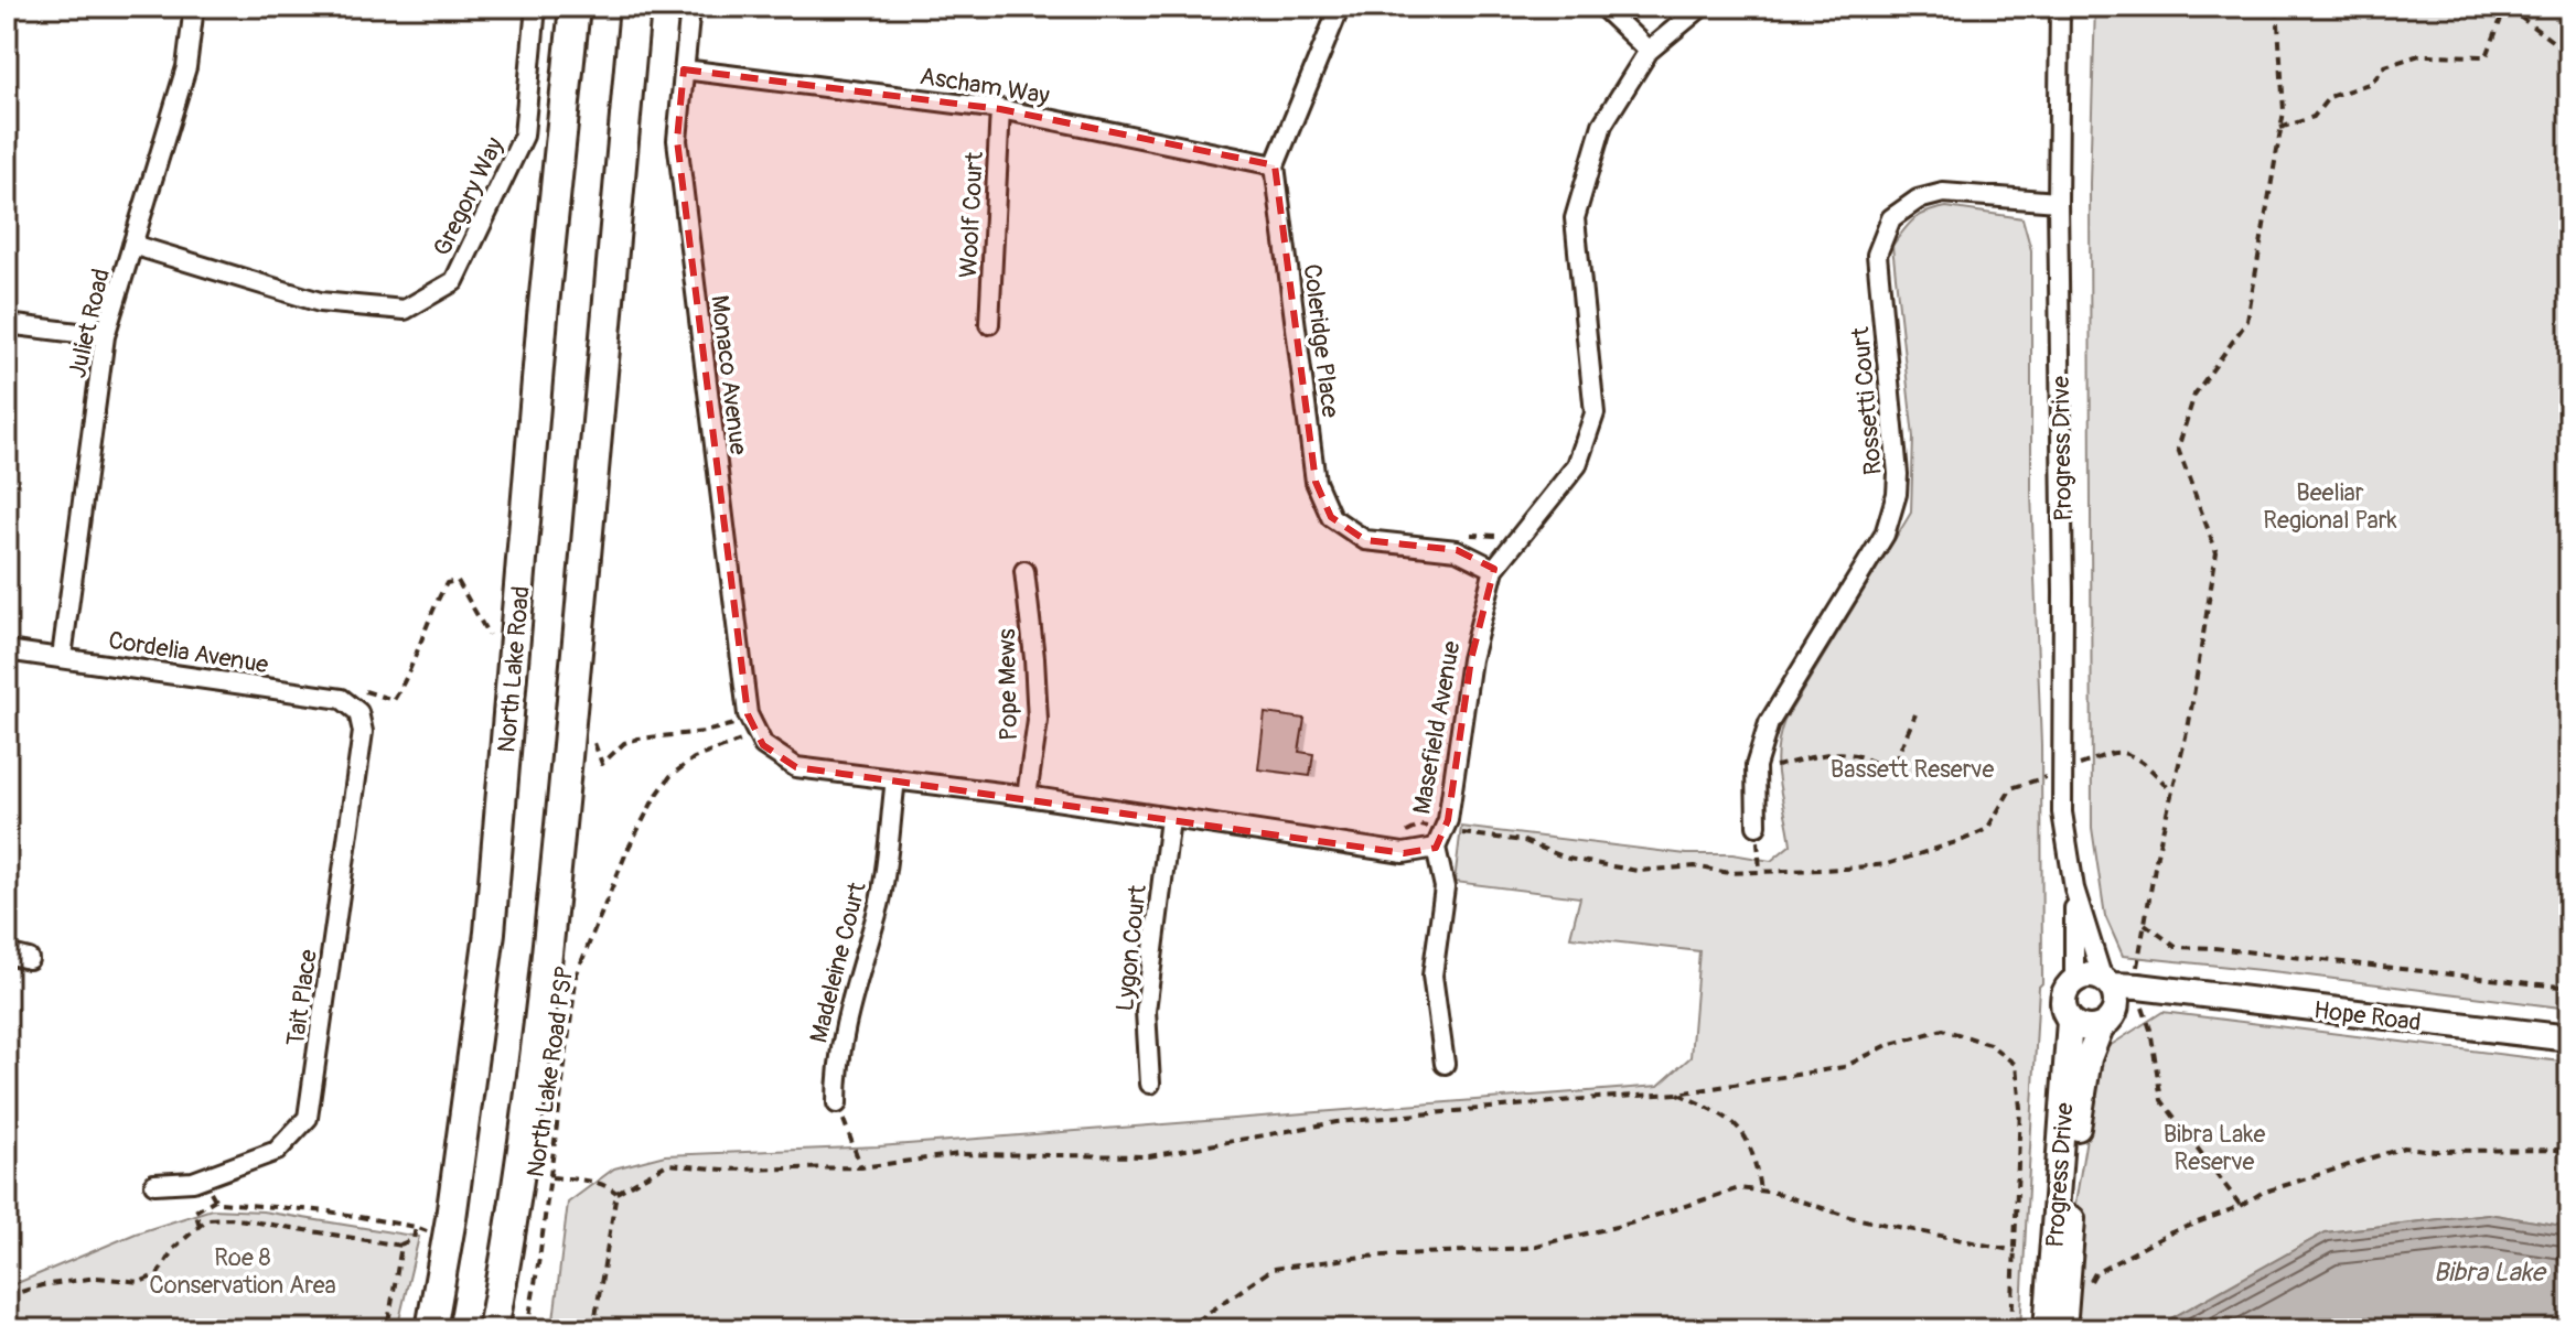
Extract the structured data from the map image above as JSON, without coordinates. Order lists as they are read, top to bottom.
{
  "streets": {
    "main road": ["North Lake Road"],
    "street": [
      "Ascham Way",
      "Gregory Way",
      "Woolf Court",
      "Juliet Road",
      "Coleridge Place",
      "Monaco Avenue",
      "Rossetti Court",
      "Progress Drive",
      "Cordelia Avenue",
      "Pope Mews",
      "Masefield Avenue",
      "Lygon Court",
      "Madeleine Court",
      "Tait Place",
      "Hope Road"
    ],
    "path": ["North Lake Road PSP"]
  },
  "crossings": [
    ["Ascham Way", "Woolf Court"],
    ["Ascham Way", "Coleridge Place"],
    ["Ascham Way", "Monaco Avenue"],
    ["Gregory Way", "Juliet Road"],
    ["Juliet Road", "Cordelia Avenue"],
    ["Coleridge Place", "Masefield Avenue"],
    ["Monaco Avenue", "Masefield Avenue"],
    ["Monaco Avenue", "North Lake Road PSP"],
    ["Rossetti Court", "Progress Drive"],
    ["Progress Drive", "Hope Road"],
    ["Cordelia Avenue", "Tait Place"],
    ["Pope Mews", "Masefield Avenue"],
    ["Masefield Avenue", "Lygon Court"],
    ["Masefield Avenue", "Madeleine Court"],
    ["Masefield Avenue", "North Lake Road PSP"]
  ],
  "water": ["Bibra Lake"],
  "parks": [
    "Beeliar Regional Park",
    "Bassett Reserve",
    "Bibra Lake Reserve",
    "Roe 8 Conservation Area"
  ]
}
